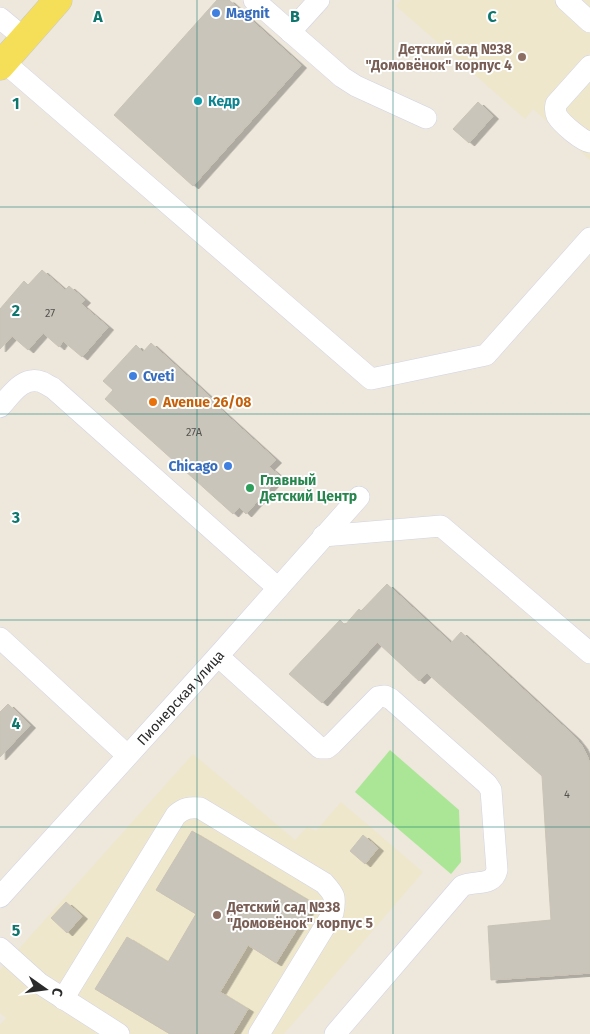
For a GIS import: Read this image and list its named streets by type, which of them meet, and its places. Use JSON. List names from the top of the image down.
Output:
{
  "streets": {
    "street": ["Пионерская улица"]
  },
  "places": [
    "Magnit",
    "Детский сад №38 \"Домовёнок\" корпус 4",
    "Кедр",
    "Cveti",
    "Avenue 26/08",
    "Chicago",
    "Главный Детский Центр",
    "Детский сад №38 \"Домовёнок\" корпус 5"
  ],
  "house_numbers": ["27", "27А", "4"],
  "north": "right",
  "grid": {
    "columns": ["A", "B", "C"],
    "rows": [
      "1",
      "2",
      "3",
      "4",
      "5"
    ]
  }
}
